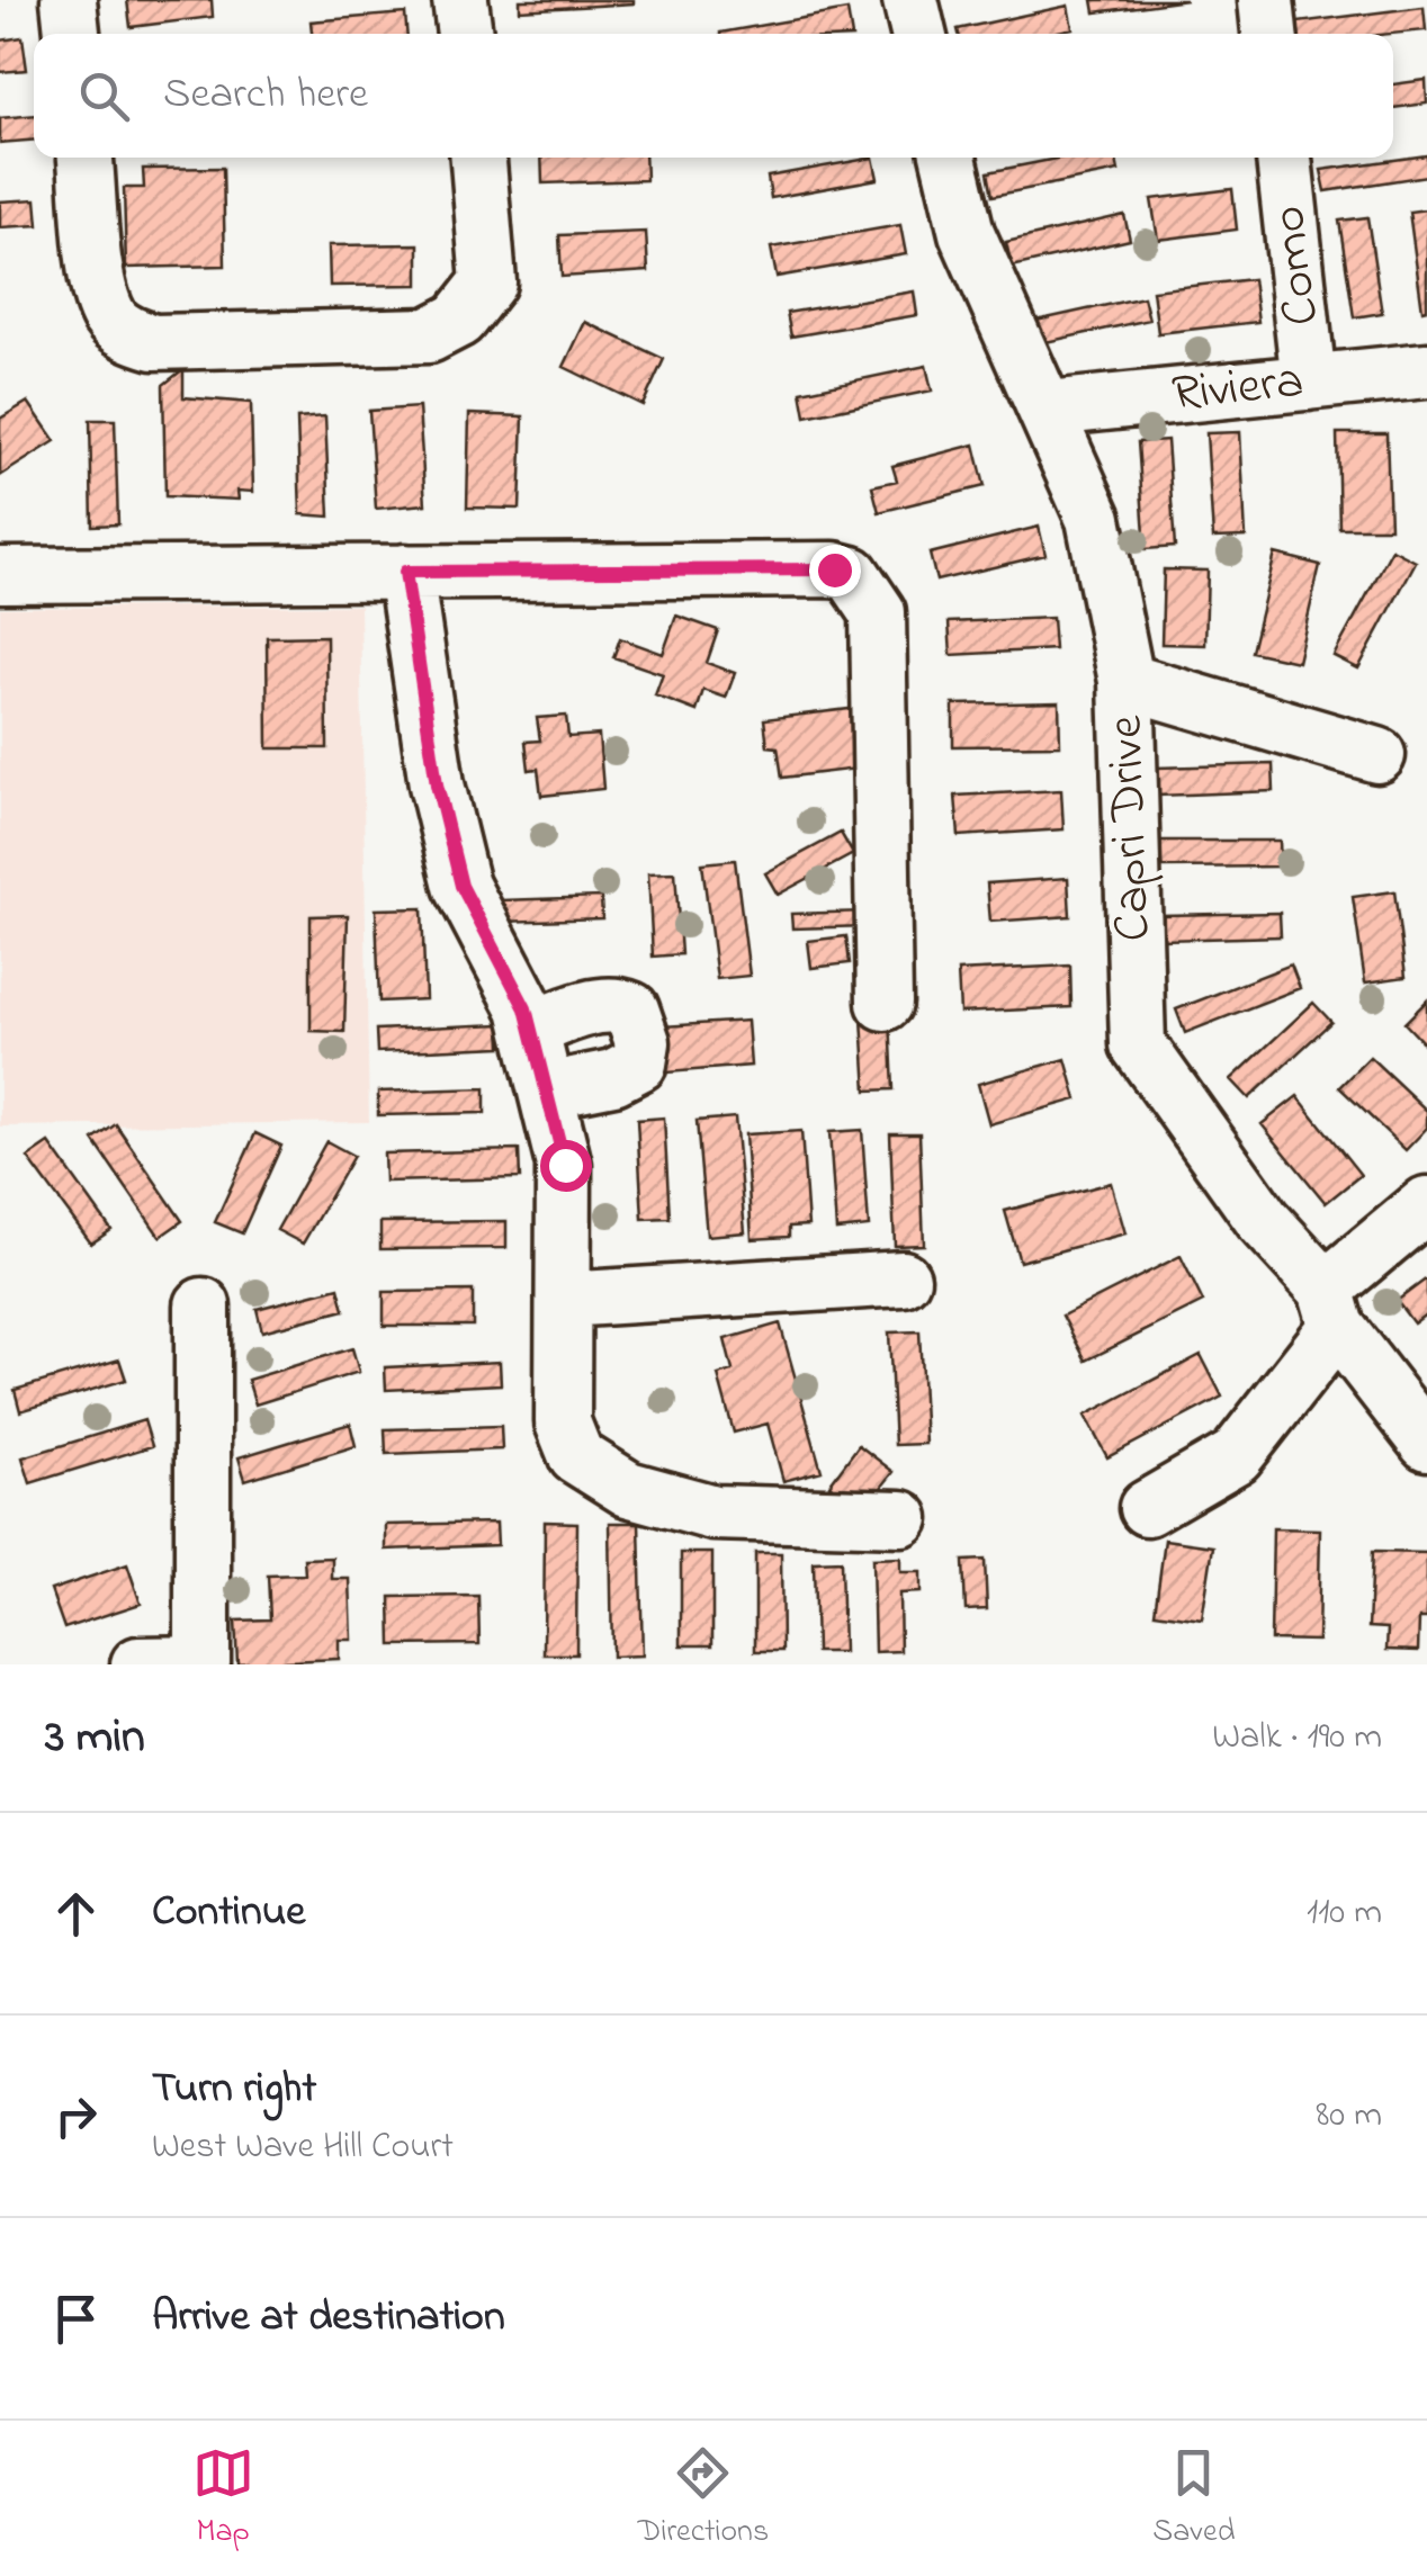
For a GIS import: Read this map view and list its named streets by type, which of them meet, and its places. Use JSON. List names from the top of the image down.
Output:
{
  "streets": {
    "street": ["Como", "Riviera", "Capri Drive"]
  },
  "crossings": [
    ["Como", "Riviera"],
    ["Riviera", "Capri Drive"]
  ],
  "page": {
    "search": "Search here",
    "heading": ["3 min", "Walk · 190 m"],
    "list": [
      ["Continue", "110 m"],
      ["Turn right", "West Wave Hill Court", "80 m"],
      "Arrive at destination"
    ],
    "nav": ["Map", "Directions", "Saved"]
  }
}
